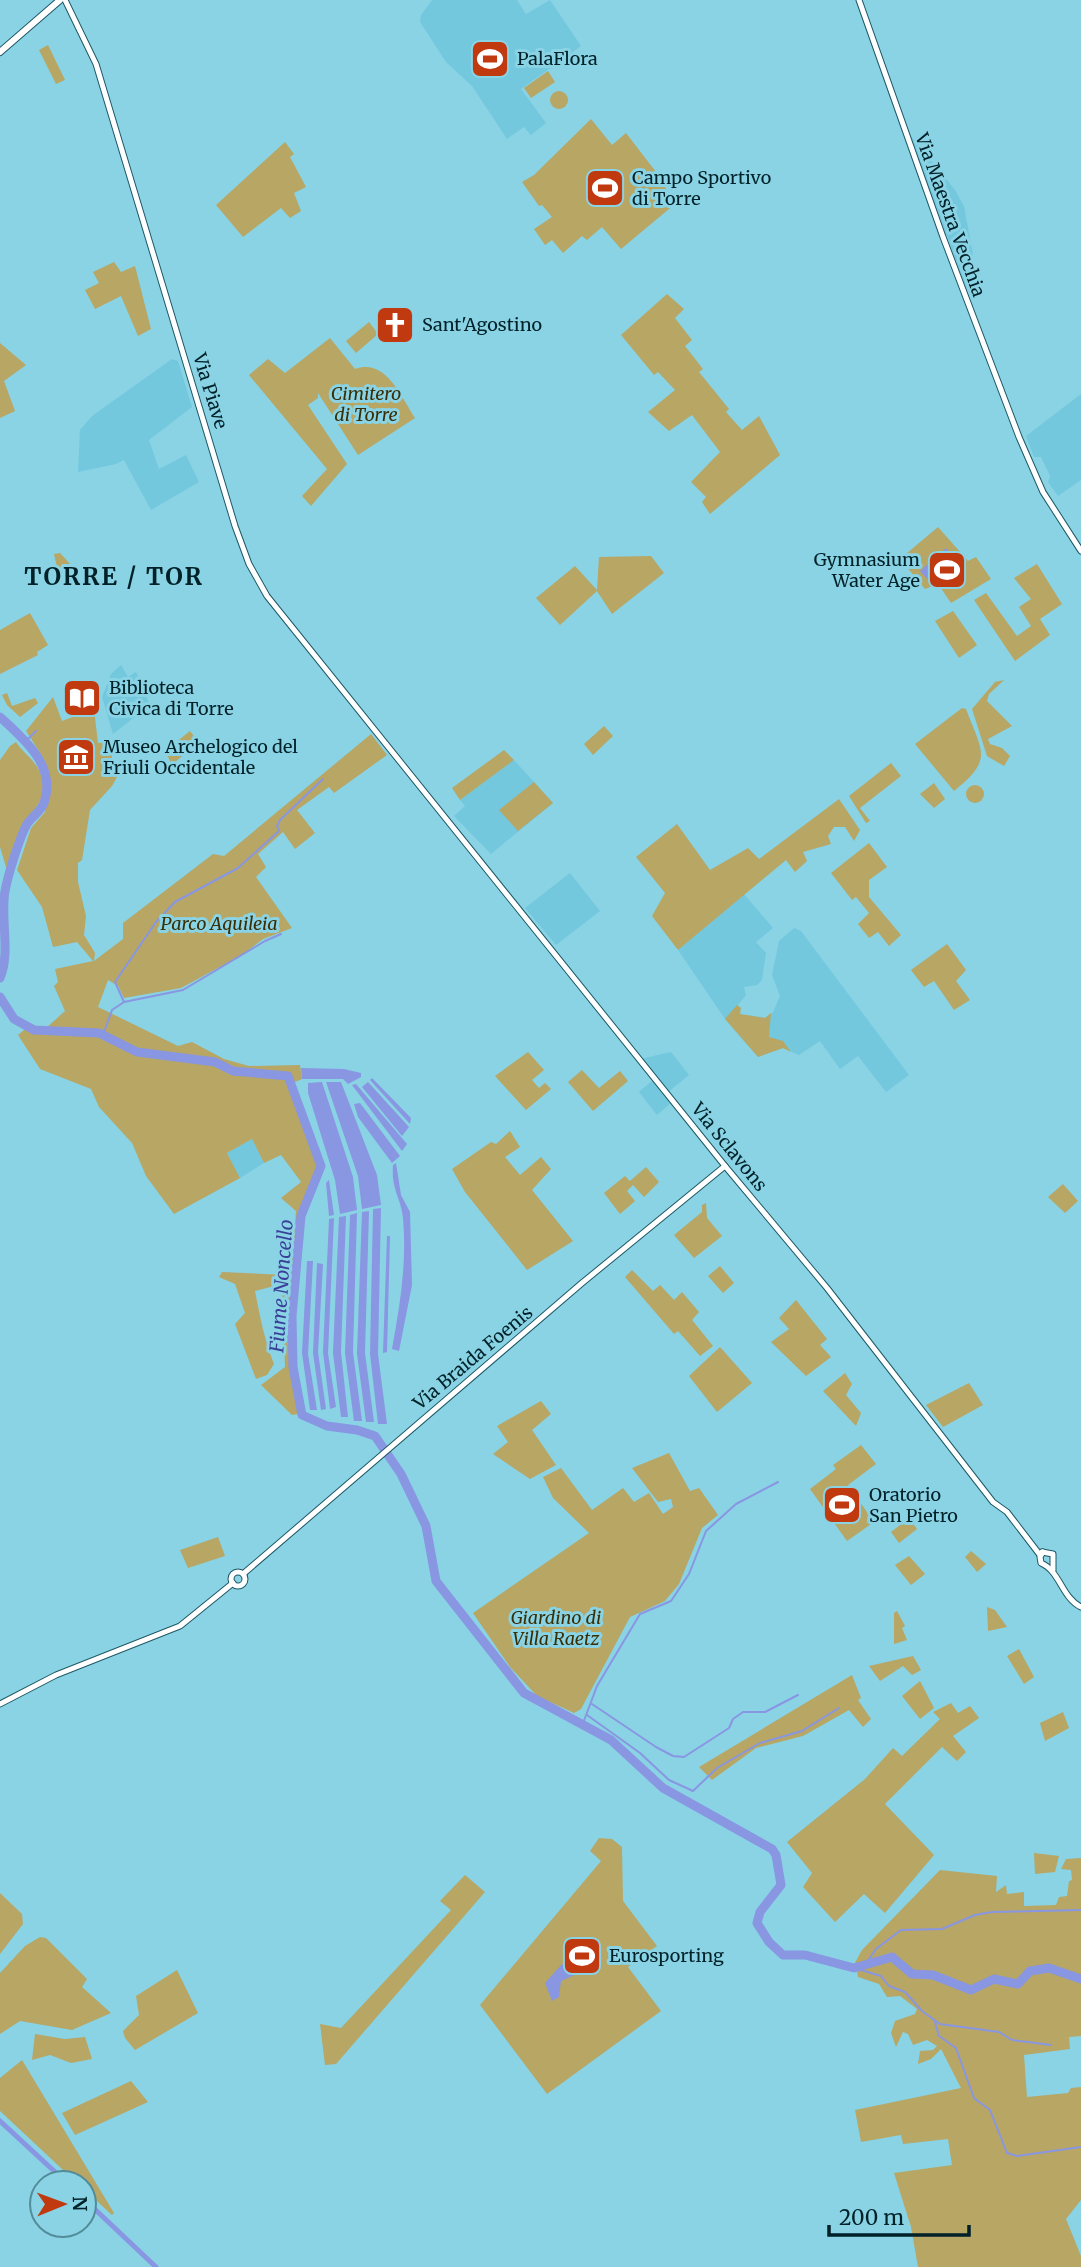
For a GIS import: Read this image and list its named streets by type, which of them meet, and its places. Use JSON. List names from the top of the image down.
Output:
{
  "streets": {
    "street": [
      "Via Maestra Vecchia",
      "Via Piave",
      "Via Sclavons",
      "Via Braida Foenis"
    ]
  },
  "crossings": [
    ["Via Piave", "Via Sclavons"],
    ["Via Sclavons", "Via Braida Foenis"]
  ],
  "districts": ["TORRE / TOR"],
  "water": ["Fiume Noncello"],
  "parks": ["Cimitero di Torre", "Parco Aquileia", "Giardino di Villa Raetz"],
  "places": {
    "sports": [
      "PalaFlora",
      "Campo Sportivo di Torre",
      "Gymnasium Water Age",
      "Oratorio San Pietro",
      "Eurosporting"
    ],
    "church": ["Sant'Agostino"],
    "library": ["Biblioteca Civica di Torre"],
    "museum": ["Museo Archelogico del Friuli Occidentale"]
  },
  "scale_bar": "200 m",
  "north": "right"
}
